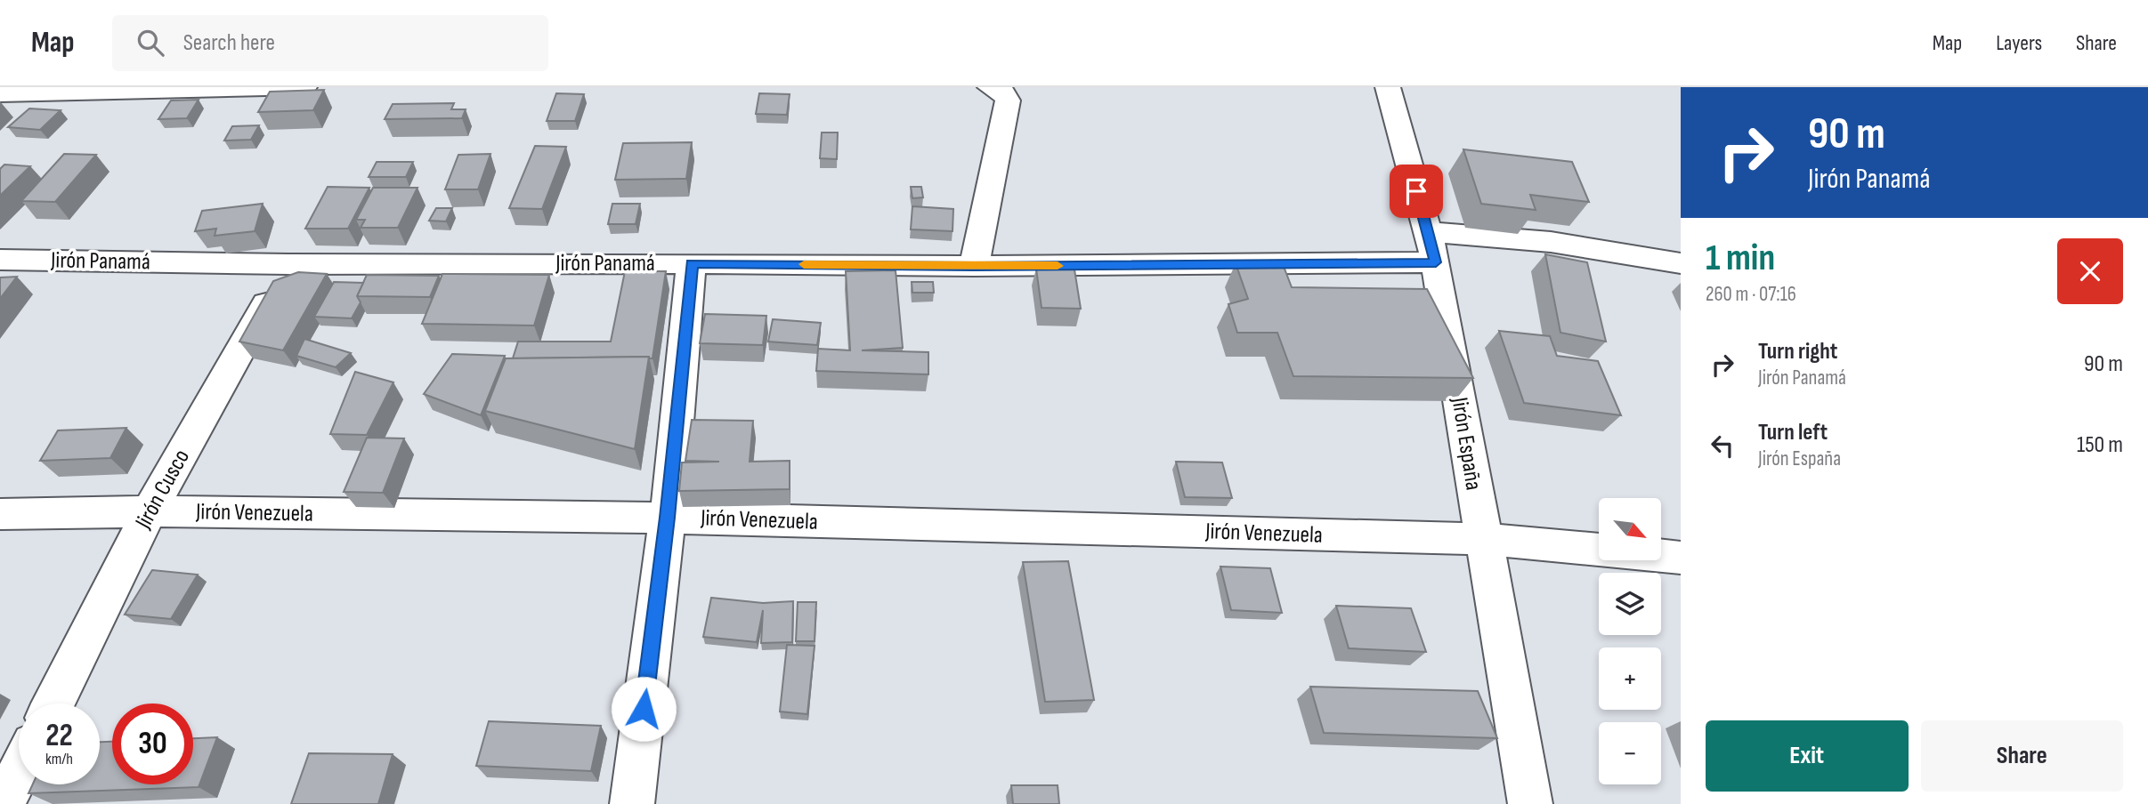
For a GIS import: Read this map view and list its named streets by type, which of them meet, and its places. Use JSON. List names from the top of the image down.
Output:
{
  "streets": {
    "street": [
      "Jirón Panamá",
      "Jirón España",
      "Jirón Cusco",
      "Jirón Venezuela"
    ]
  },
  "crossings": [
    ["Jirón Panamá", "Jirón España"],
    ["Jirón Panamá", "Jirón Cusco"],
    ["Jirón España", "Jirón Venezuela"],
    ["Jirón Cusco", "Jirón Venezuela"]
  ],
  "north": "bottom right",
  "page": {
    "header": "Map",
    "search": "Search here",
    "nav": ["Map", "Layers", "Share"],
    "turn": ["90 m", "Jirón Panamá"],
    "heading": ["1 min", "260 m · 07:16"],
    "list": [
      {
        "name": "Turn right",
        "note": "Jirón Panamá",
        "value": "90 m"
      },
      {
        "name": "Turn left",
        "note": "Jirón España",
        "value": "150 m"
      }
    ],
    "map_buttons": ["+", "−"],
    "speed": "22 km/h",
    "limit": "30",
    "buttons": ["Exit", "Share"]
  }
}
